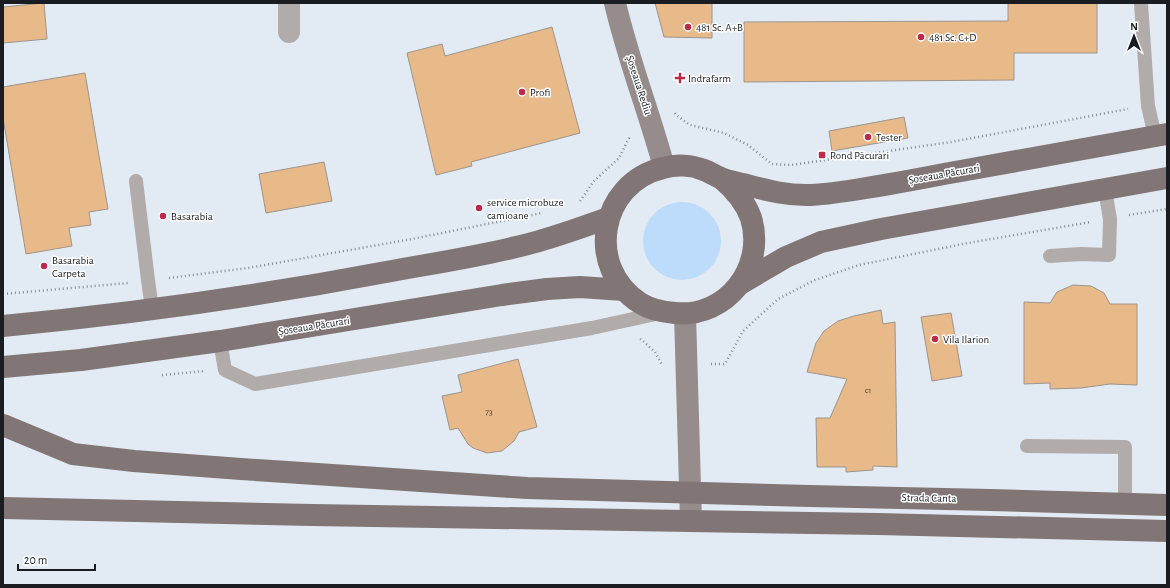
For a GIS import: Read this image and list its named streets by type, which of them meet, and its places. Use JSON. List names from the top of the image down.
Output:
{
  "streets": {
    "main road": ["Șoseaua Păcurari", "Strada Canta"],
    "street": ["Șoseaua Rediu"]
  },
  "crossings": [
    ["Șoseaua Rediu", "Șoseaua Păcurari"]
  ],
  "places": {
    "other": [
      "481 Sc. A+B",
      "481 Sc. C+D",
      "Profi",
      "Tester",
      "service microbuze camioane",
      "Basarabia",
      "Basarabia Carpeta",
      "Vila Ilarion"
    ],
    "health": ["Indrafarm"],
    "transit": ["Rond Păcurari"]
  },
  "house_numbers": ["c1", "73"],
  "scale_bar": "20 m",
  "north": "top"
}
